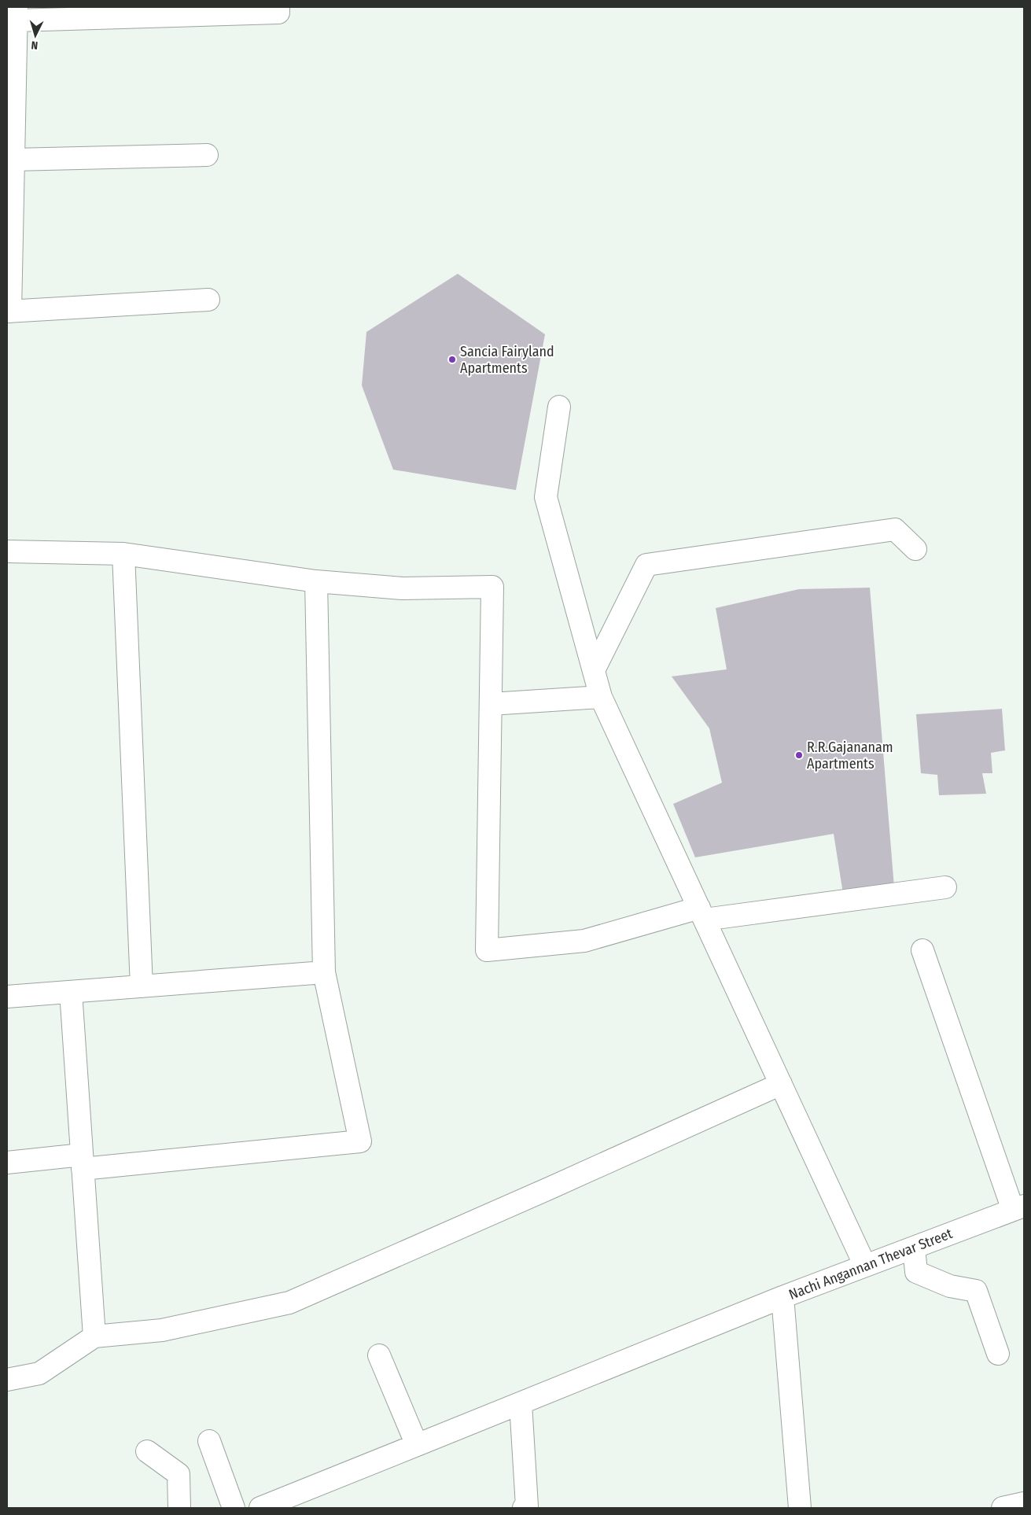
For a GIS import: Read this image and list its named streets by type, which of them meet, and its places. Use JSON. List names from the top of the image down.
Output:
{
  "streets": {
    "street": ["Nachi Angannan Thevar Street"]
  },
  "places": ["Sancia Fairyland Apartments", "R.R.Gajananam Apartments"],
  "north": "bottom"
}
